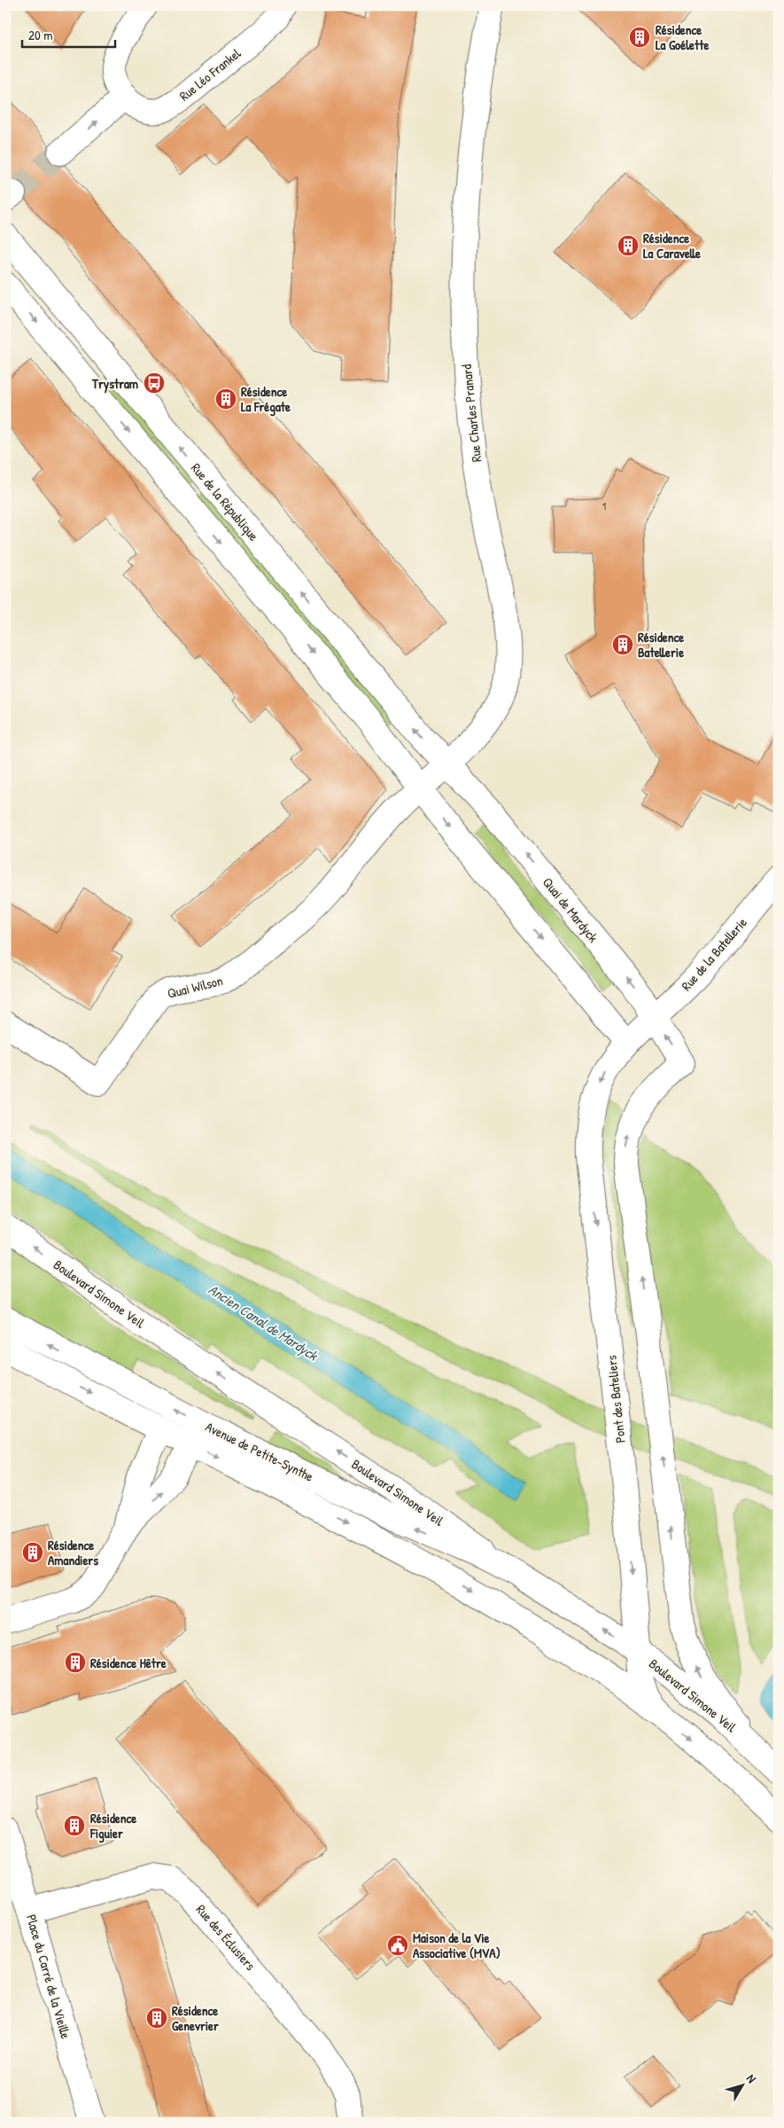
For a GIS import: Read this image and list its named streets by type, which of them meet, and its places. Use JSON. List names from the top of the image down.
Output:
{
  "streets": {
    "street": [
      "Rue Léo Frankel",
      "Rue Charles Pranard",
      "Rue de la République",
      "Quai de Mardyck",
      "Rue de la Batellerie",
      "Quai Wilson",
      "Boulevard Simone Veil",
      "Pont des Bateliers",
      "Avenue de Petite-Synthe",
      "Rue des Éclusiers",
      "Place du Carré de la Vieille"
    ]
  },
  "crossings": [
    ["Rue Charles Pranard", "Rue de la République"],
    ["Rue Charles Pranard", "Quai de Mardyck"],
    ["Rue Charles Pranard", "Quai Wilson"],
    ["Rue de la République", "Quai de Mardyck"],
    ["Quai de Mardyck", "Rue de la Batellerie"],
    ["Quai de Mardyck", "Boulevard Simone Veil"],
    ["Rue de la Batellerie", "Pont des Bateliers"],
    ["Boulevard Simone Veil", "Pont des Bateliers"],
    ["Boulevard Simone Veil", "Avenue de Petite-Synthe"],
    ["Rue des Éclusiers", "Place du Carré de la Vieille"]
  ],
  "one_way": ["Quai de Mardyck", "Pont des Bateliers"],
  "water": ["Ancien Canal de Mardyck"],
  "places": {
    "building": [
      "Résidence La Goélette",
      "Résidence La Caravelle",
      "Résidence La Frégate",
      "Résidence Batellerie",
      "Résidence Amandiers",
      "Résidence Hêtre",
      "Résidence Figuier",
      "Résidence Genevrier"
    ],
    "bus stop": ["Trystram"],
    "public building": ["Maison de la Vie Associative (MVA)"]
  },
  "house_numbers": ["1"],
  "scale_bar": "20 m",
  "north": "top right"
}
